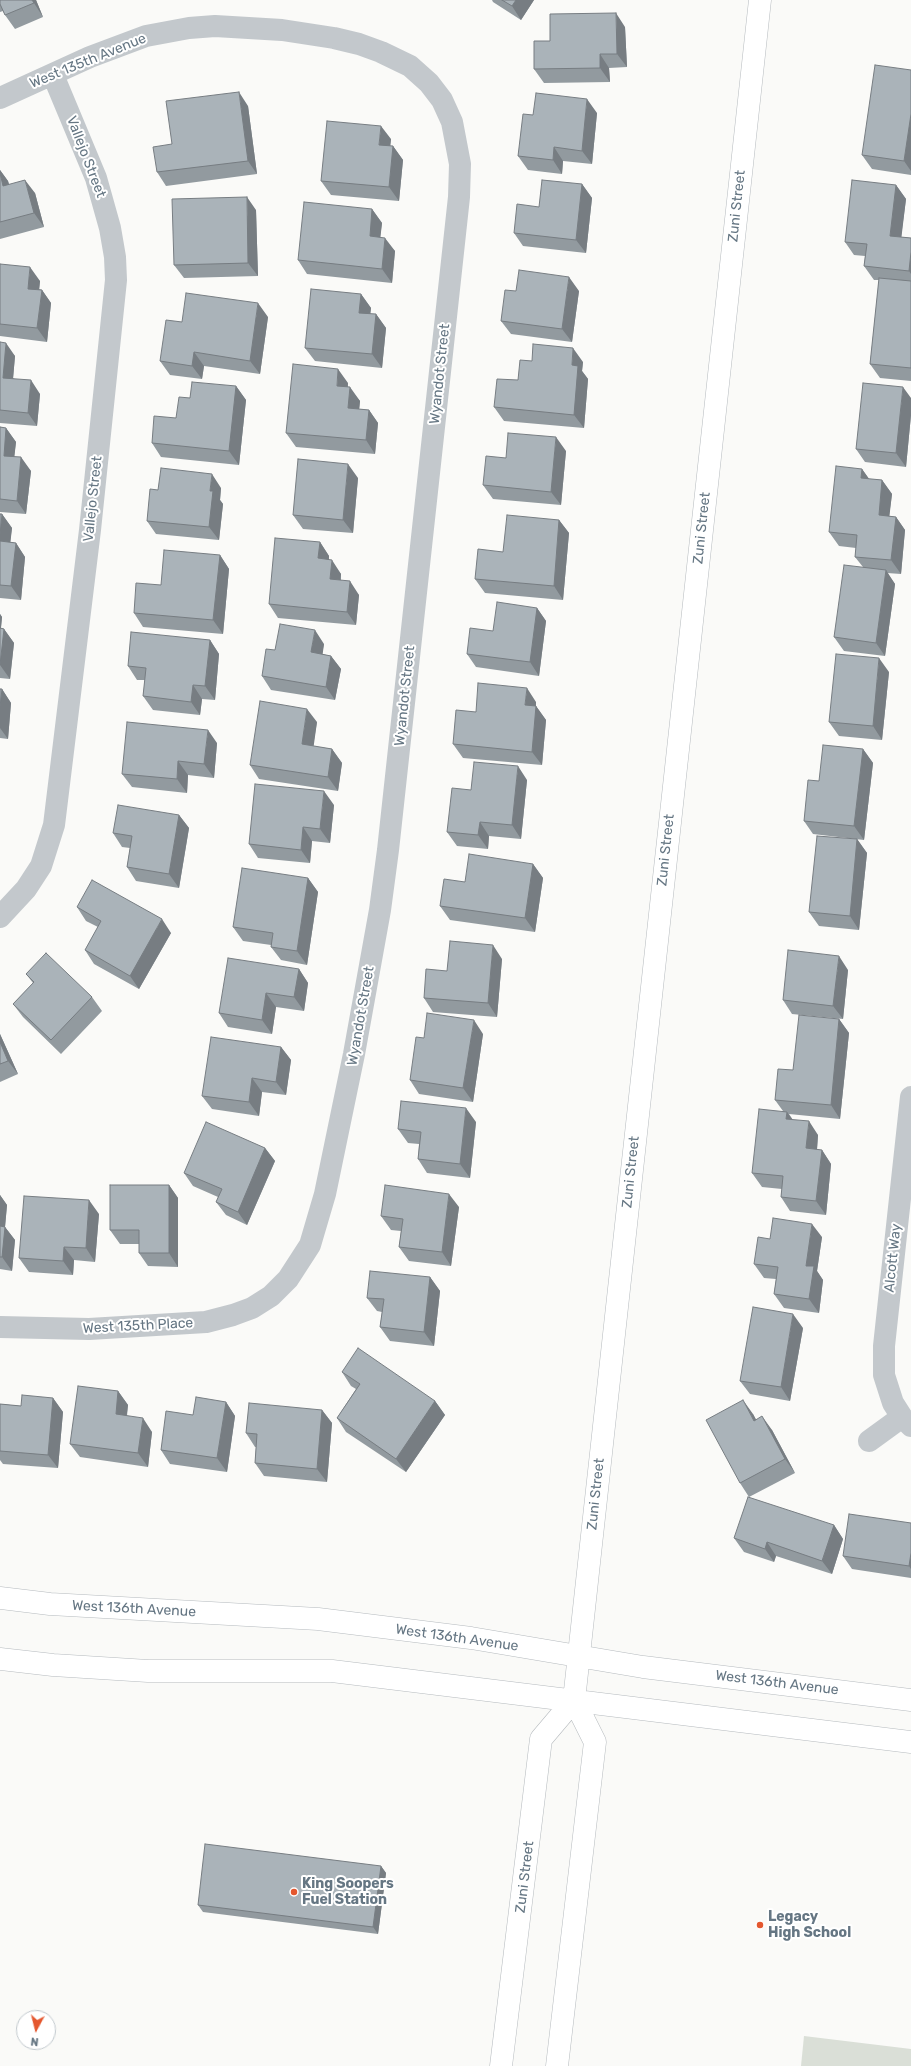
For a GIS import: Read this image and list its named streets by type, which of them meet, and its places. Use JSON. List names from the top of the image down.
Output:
{
  "streets": {
    "main road": ["Zuni Street", "West 136th Avenue"],
    "street": [
      "West 135th Avenue",
      "Vallejo Street",
      "Wyandot Street",
      "Alcott Way",
      "West 135th Place"
    ]
  },
  "crossings": [
    ["West 135th Avenue", "Vallejo Street"],
    ["West 135th Avenue", "Wyandot Street"],
    ["Zuni Street", "West 136th Avenue"],
    ["Wyandot Street", "West 135th Place"]
  ],
  "places": ["King Soopers Fuel Station", "Legacy High School"],
  "north": "bottom"
}
